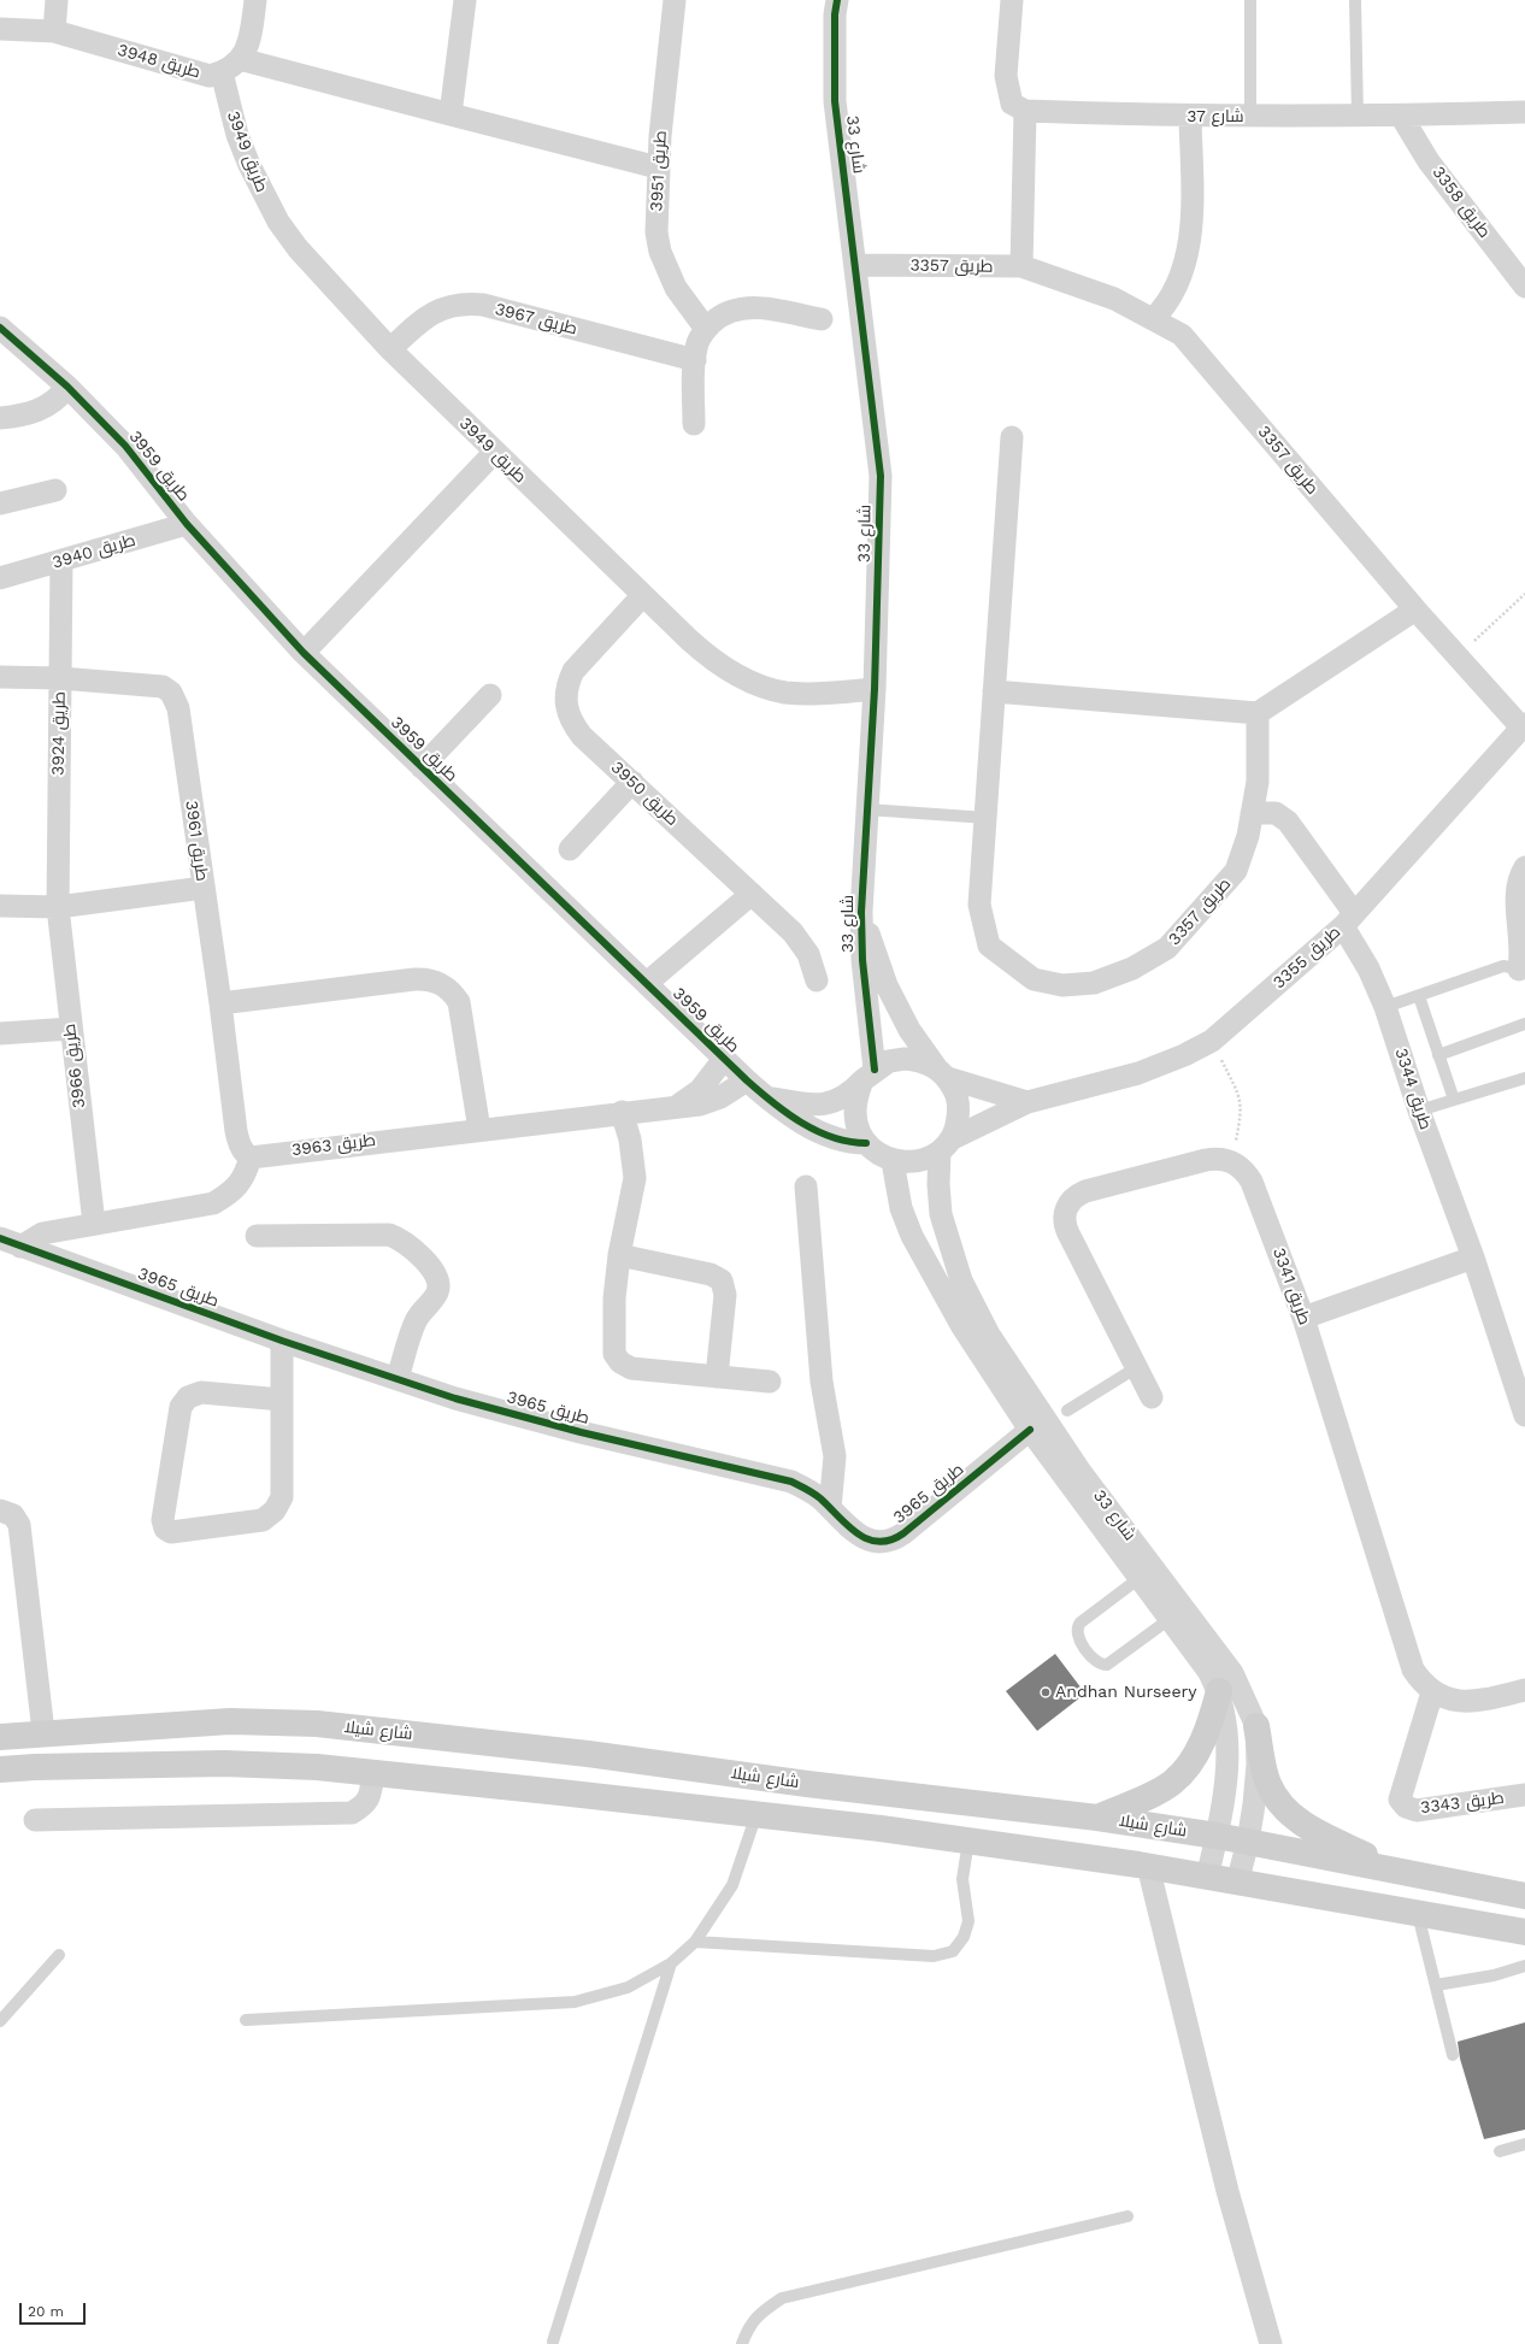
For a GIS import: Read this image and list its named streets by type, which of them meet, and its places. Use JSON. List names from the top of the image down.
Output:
{
  "streets": {
    "main road": ["شارع شيلا"],
    "street": [
      "طريق 3948",
      "شارع 37",
      "شارع 33",
      "طريق 3949",
      "طريق 3951",
      "طريق 3358",
      "طريق 3357",
      "طريق 3967",
      "طريق 3959",
      "طريق 3940",
      "طريق 3924",
      "طريق 3950",
      "طريق 3961",
      "طريق 3355",
      "طريق 3966",
      "طريق 3344",
      "طريق 3963",
      "طريق 3341",
      "طريق 3965",
      "طريق 3343"
    ]
  },
  "crossings": [
    ["طريق 3948", "طريق 3949"],
    ["طريق 3948", "طريق 3951"],
    ["شارع 37", "طريق 3358"],
    ["شارع 33", "طريق 3949"],
    ["شارع 33", "طريق 3357"],
    ["شارع 33", "طريق 3959"],
    ["شارع 33", "طريق 3355"],
    ["شارع 33", "طريق 3965"],
    ["شارع 33", "شارع شيلا"],
    ["طريق 3949", "طريق 3967"],
    ["طريق 3949", "طريق 3950"],
    ["طريق 3357", "طريق 3355"],
    ["طريق 3357", "طريق 3344"],
    ["طريق 3959", "طريق 3940"],
    ["طريق 3959", "طريق 3355"],
    ["طريق 3959", "طريق 3963"],
    ["طريق 3940", "طريق 3924"],
    ["طريق 3924", "طريق 3961"],
    ["طريق 3924", "طريق 3966"],
    ["طريق 3961", "طريق 3963"],
    ["طريق 3355", "طريق 3344"],
    ["طريق 3341", "طريق 3343"]
  ],
  "places": ["Andhan Nurseery"],
  "scale_bar": "20 m"
}
